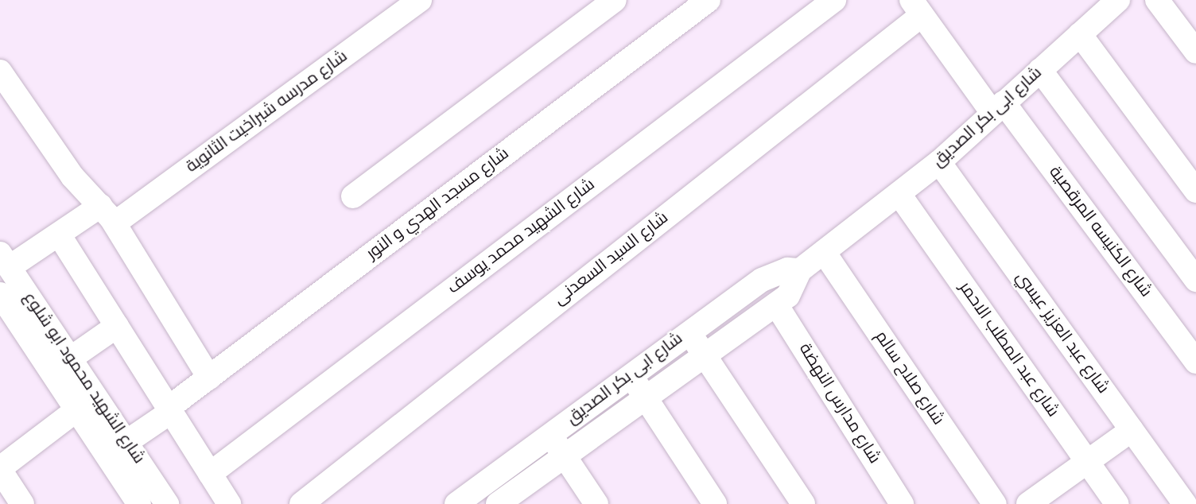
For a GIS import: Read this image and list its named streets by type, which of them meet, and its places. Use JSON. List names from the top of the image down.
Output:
{
  "streets": {
    "street": [
      "شارع مدرسه شبراخيت الثانوية",
      "شارع ابى بكر الصديق",
      "شارع مسجد الهدي و النور",
      "شارع الكنيسه المرقصية",
      "شارع الشهيد محمد يوسف",
      "شارع السيد السعدنى",
      "شارع عبد العزيز عيسي",
      "شارع عبد المطلب الاحمر",
      "شارع الشهيد محمود ابو شلوع",
      "شارع صلاح سالم",
      "شارع مدارس النهضة"
    ]
  },
  "crossings": [
    ["شارع مدرسه شبراخيت الثانوية", "شارع الشهيد محمود ابو شلوع"],
    ["شارع ابى بكر الصديق", "شارع الكنيسه المرقصية"],
    ["شارع ابى بكر الصديق", "شارع عبد العزيز عيسي"],
    ["شارع ابى بكر الصديق", "شارع عبد المطلب الاحمر"],
    ["شارع ابى بكر الصديق", "شارع صلاح سالم"],
    ["شارع ابى بكر الصديق", "شارع مدارس النهضة"],
    ["شارع مسجد الهدي و النور", "شارع الشهيد محمود ابو شلوع"],
    ["شارع الكنيسه المرقصية", "شارع السيد السعدنى"]
  ]
}
